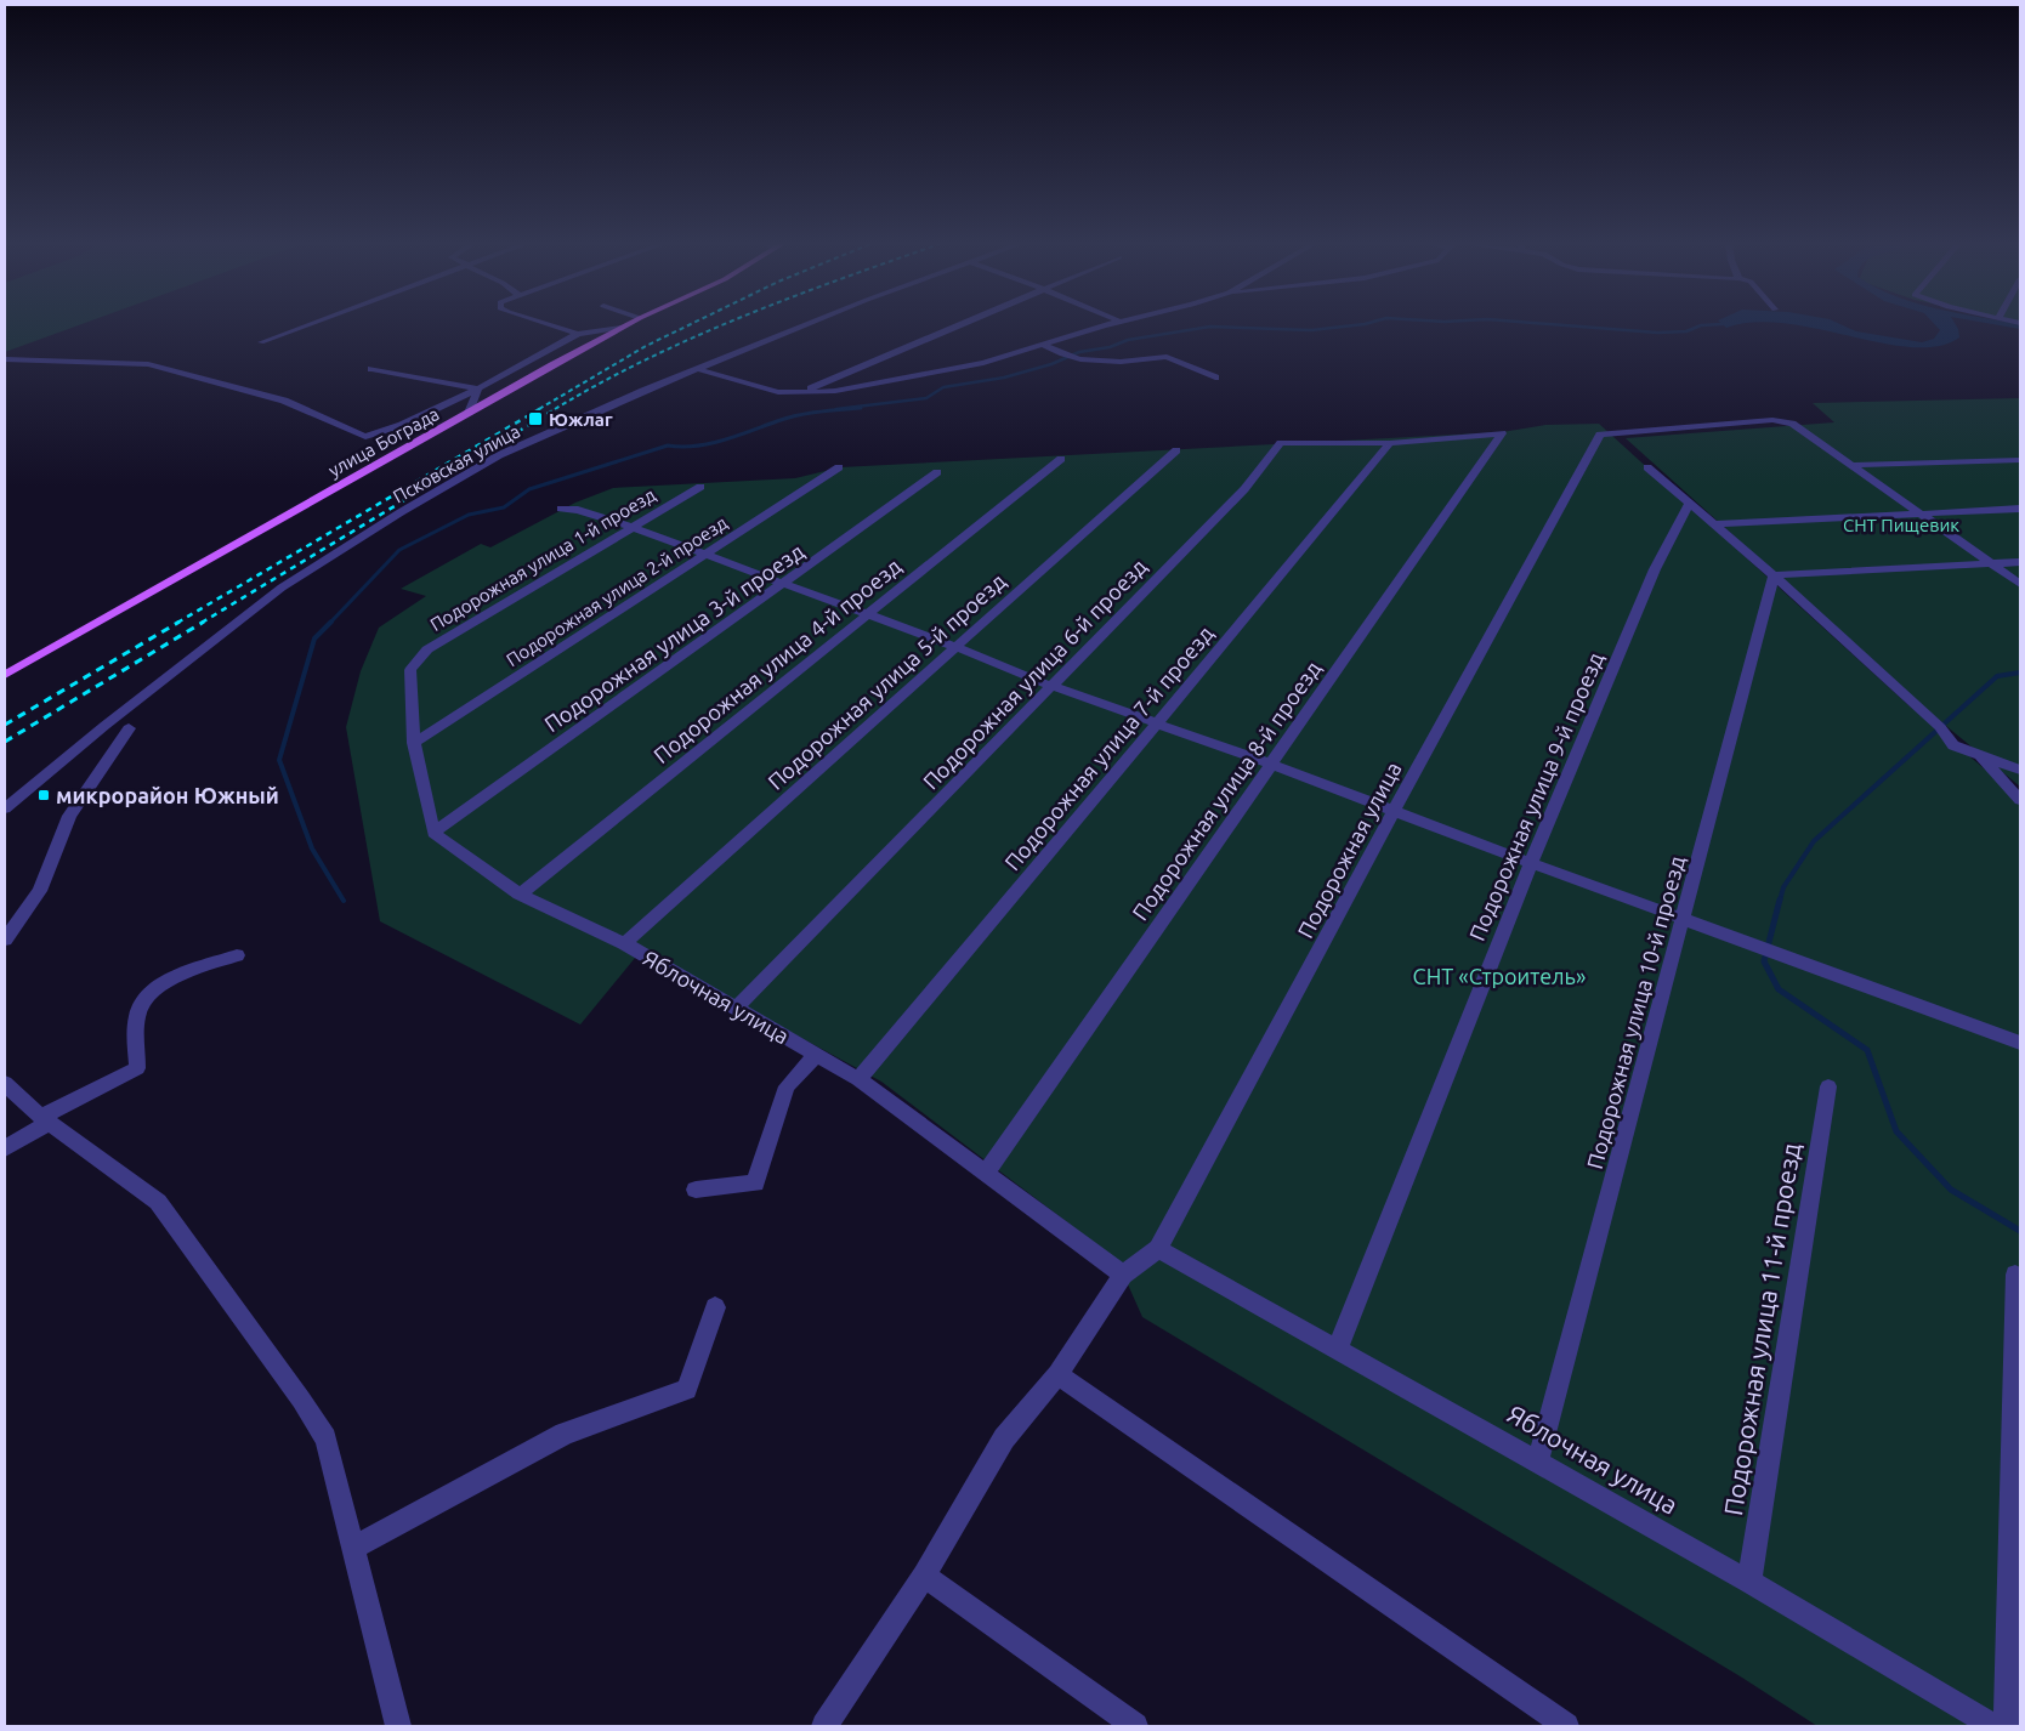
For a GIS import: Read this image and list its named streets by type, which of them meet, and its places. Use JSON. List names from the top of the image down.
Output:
{
  "streets": {
    "main road": ["улица Бограда"],
    "street": [
      "Псковская улица",
      "Подорожная улица 1-й проезд",
      "Подорожная улица 2-й проезд",
      "Подорожная улица 3-й проезд",
      "Подорожная улица 4-й проезд",
      "Подорожная улица 6-й проезд",
      "Подорожная улица 5-й проезд",
      "Подорожная улица 7-й проезд",
      "Подорожная улица 8-й проезд",
      "Подорожная улица 9-й проезд",
      "Подорожная улица",
      "Яблочная улица",
      "Подорожная улица 10-й проезд",
      "Подорожная улица 11-й проезд"
    ]
  },
  "crossings": [
    ["Подорожная улица 1-й проезд", "Подорожная улица 2-й проезд"],
    ["Подорожная улица 3-й проезд", "Яблочная улица"],
    ["Подорожная улица 4-й проезд", "Яблочная улица"],
    ["Подорожная улица 6-й проезд", "Подорожная улица 7-й проезд"],
    ["Подорожная улица 6-й проезд", "Подорожная улица 8-й проезд"],
    ["Подорожная улица 6-й проезд", "Яблочная улица"],
    ["Подорожная улица 5-й проезд", "Яблочная улица"],
    ["Подорожная улица 7-й проезд", "Подорожная улица 8-й проезд"],
    ["Подорожная улица 7-й проезд", "Яблочная улица"],
    ["Подорожная улица 8-й проезд", "Яблочная улица"],
    ["Подорожная улица 9-й проезд", "Яблочная улица"],
    ["Подорожная улица", "Яблочная улица"],
    ["Яблочная улица", "Подорожная улица 10-й проезд"],
    ["Яблочная улица", "Подорожная улица 11-й проезд"]
  ],
  "parks": ["СНТ Пищевик", "СНТ «Строитель»"],
  "places": {
    "transit": ["Южлаг", "микрорайон Южный"]
  }
}
